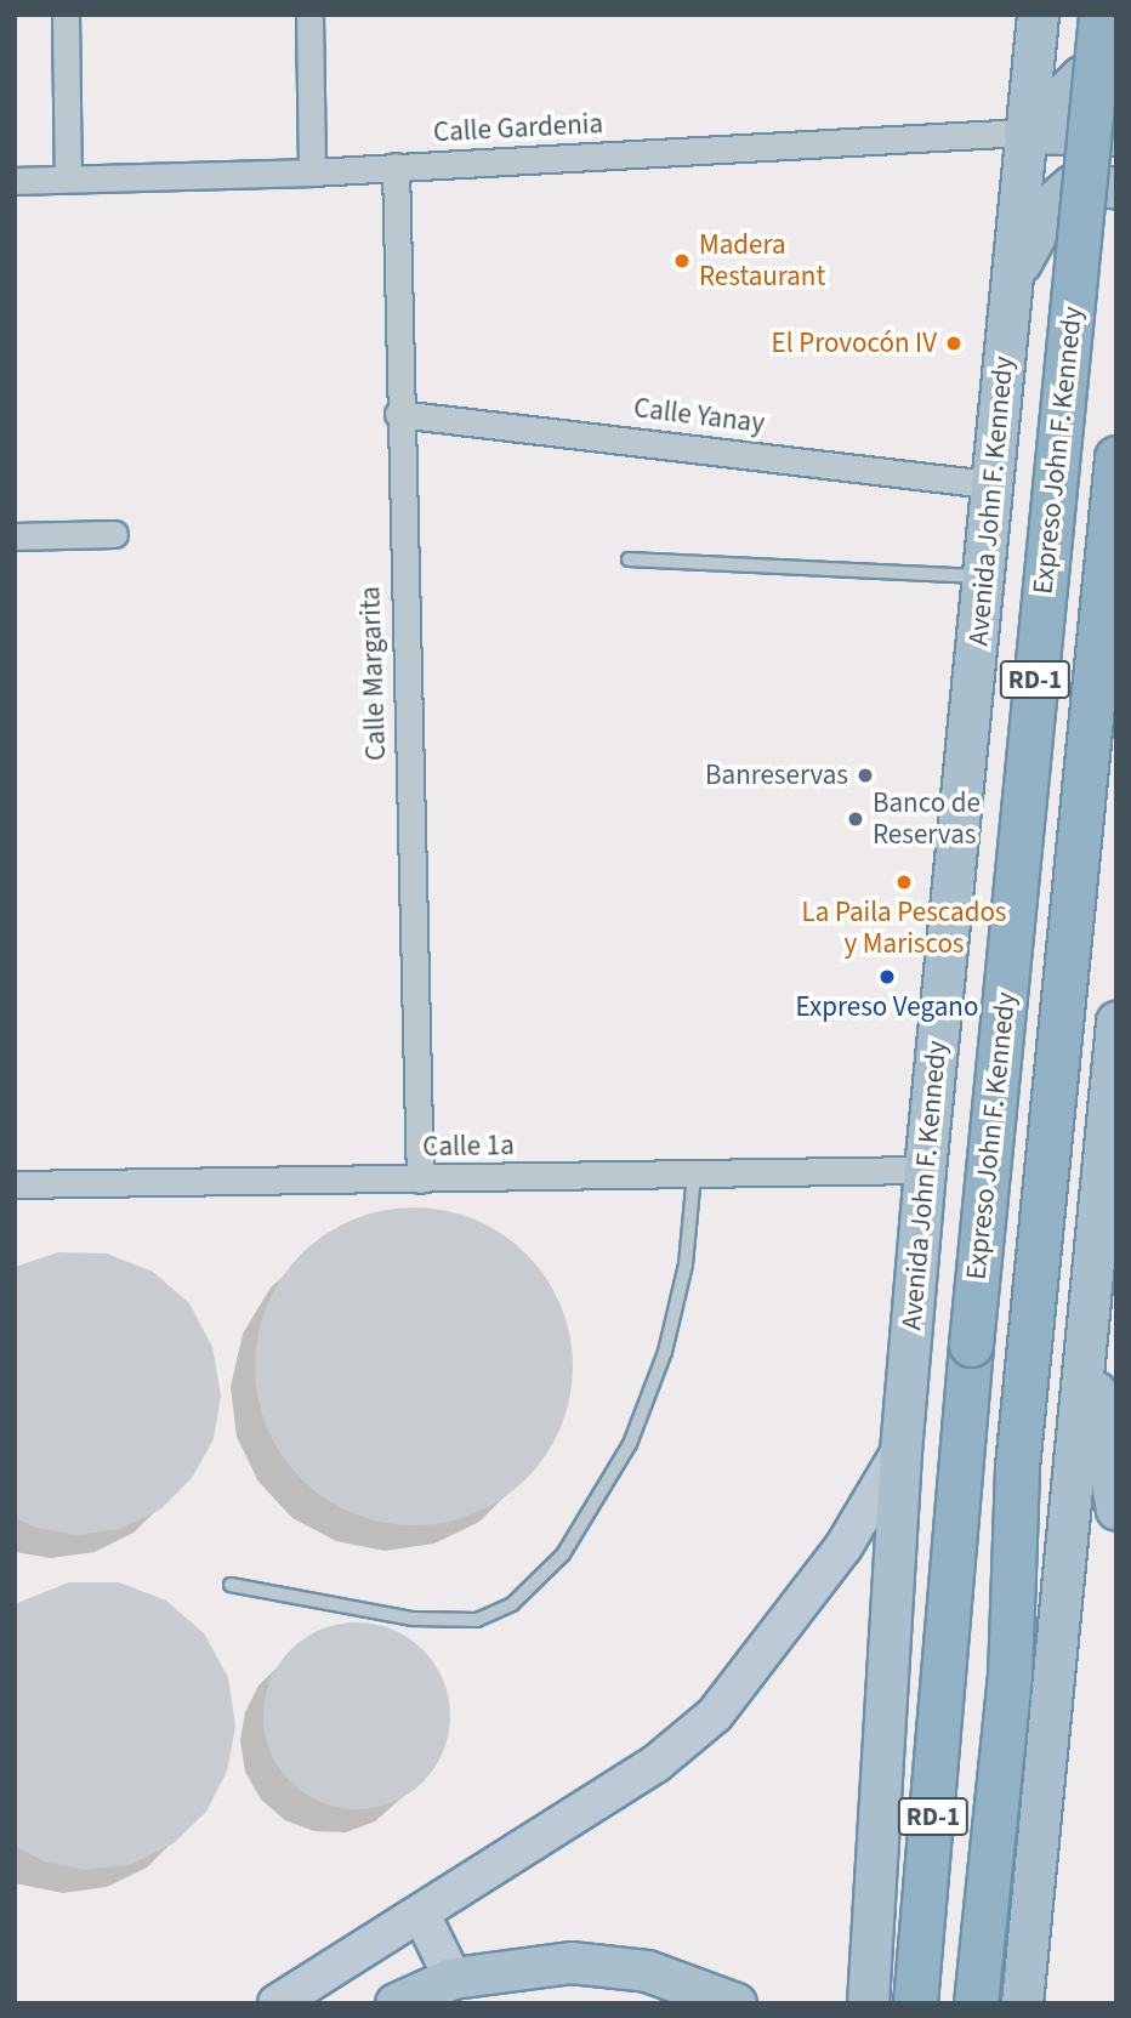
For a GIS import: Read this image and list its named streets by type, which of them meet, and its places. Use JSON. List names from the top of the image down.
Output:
{
  "streets": {
    "highway": ["Expreso John F. Kennedy", "RD-1"],
    "main road": ["Avenida John F. Kennedy"],
    "street": [
      "Calle Gardenia",
      "Calle Yanay",
      "Calle Margarita",
      "Calle 1a"
    ]
  },
  "crossings": [
    ["Calle Gardenia", "Avenida John F. Kennedy"],
    ["Calle Gardenia", "Calle Margarita"],
    ["Calle Yanay", "Avenida John F. Kennedy"],
    ["Calle Yanay", "Calle Margarita"],
    ["Avenida John F. Kennedy", "Calle 1a"],
    ["Calle Margarita", "Calle 1a"]
  ],
  "places": [
    "Madera Restaurant",
    "El Provocón IV",
    "Banreservas",
    "Banco de Reservas",
    "La Paila Pescados y Mariscos",
    "Expreso Vegano"
  ]
}
